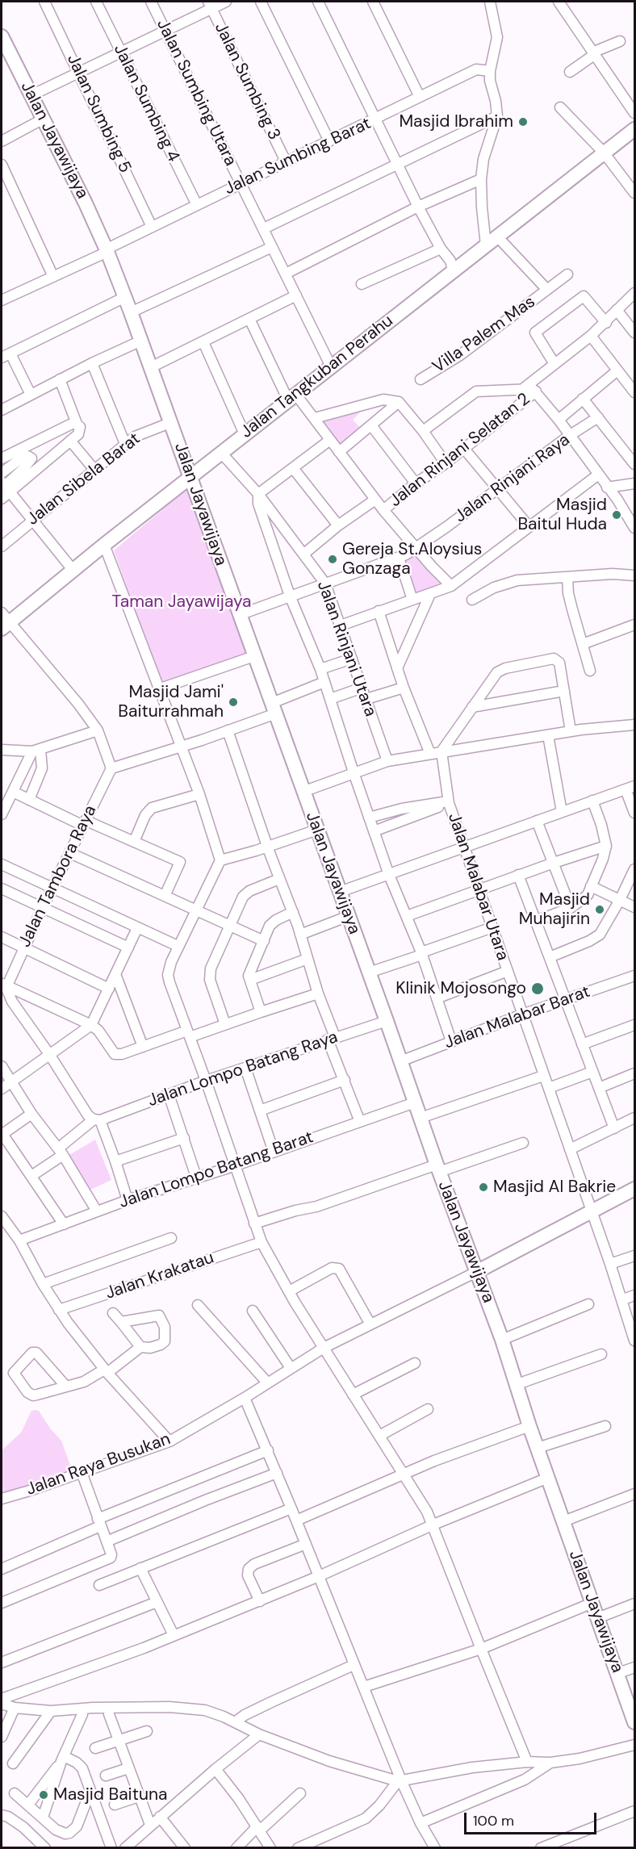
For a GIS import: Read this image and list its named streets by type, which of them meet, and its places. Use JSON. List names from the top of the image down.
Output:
{
  "streets": {
    "main road": ["Jalan Jayawijaya", "Jalan Tangkuban Perahu"],
    "street": [
      "Jalan Sumbing 3",
      "Jalan Sumbing Utara",
      "Jalan Sumbing 4",
      "Jalan Sumbing 5",
      "Jalan Sumbing Barat",
      "Villa Palem Mas",
      "Jalan Rinjani Selatan 2",
      "Jalan Rinjani Raya",
      "Jalan Sibela Barat",
      "Jalan Rinjani Utara",
      "Jalan Tambora Raya",
      "Jalan Malabar Utara",
      "Jalan Malabar Barat",
      "Jalan Lompo Batang Raya",
      "Jalan Lompo Batang Barat",
      "Jalan Krakatau",
      "Jalan Raya Busukan"
    ]
  },
  "crossings": [
    ["Jalan Sumbing 3", "Jalan Sumbing Barat"],
    ["Jalan Sumbing Utara", "Jalan Sumbing Barat"],
    ["Jalan Sumbing Utara", "Jalan Tangkuban Perahu"],
    ["Jalan Sumbing 4", "Jalan Sumbing Barat"],
    ["Jalan Sumbing 5", "Jalan Sumbing Barat"],
    ["Jalan Jayawijaya", "Jalan Sumbing Barat"],
    ["Jalan Jayawijaya", "Jalan Tangkuban Perahu"],
    ["Jalan Jayawijaya", "Jalan Rinjani Raya"],
    ["Jalan Jayawijaya", "Jalan Sibela Barat"],
    ["Jalan Jayawijaya", "Jalan Malabar Barat"],
    ["Jalan Jayawijaya", "Jalan Lompo Batang Raya"],
    ["Jalan Jayawijaya", "Jalan Lompo Batang Barat"],
    ["Jalan Jayawijaya", "Jalan Raya Busukan"],
    ["Villa Palem Mas", "Jalan Tangkuban Perahu"],
    ["Jalan Tangkuban Perahu", "Jalan Rinjani Utara"],
    ["Jalan Rinjani Raya", "Jalan Rinjani Utara"],
    ["Jalan Malabar Utara", "Jalan Malabar Barat"]
  ],
  "parks": ["Taman Jayawijaya"],
  "places": [
    "Masjid Ibrahim",
    "Masjid Baitul Huda",
    "Gereja St.Aloysius Gonzaga",
    "Masjid Jami' Baiturrahmah",
    "Masjid Muhajirin",
    "Klinik Mojosongo",
    "Masjid Al Bakrie",
    "Masjid Baituna"
  ],
  "scale_bar": "100 m"
}
